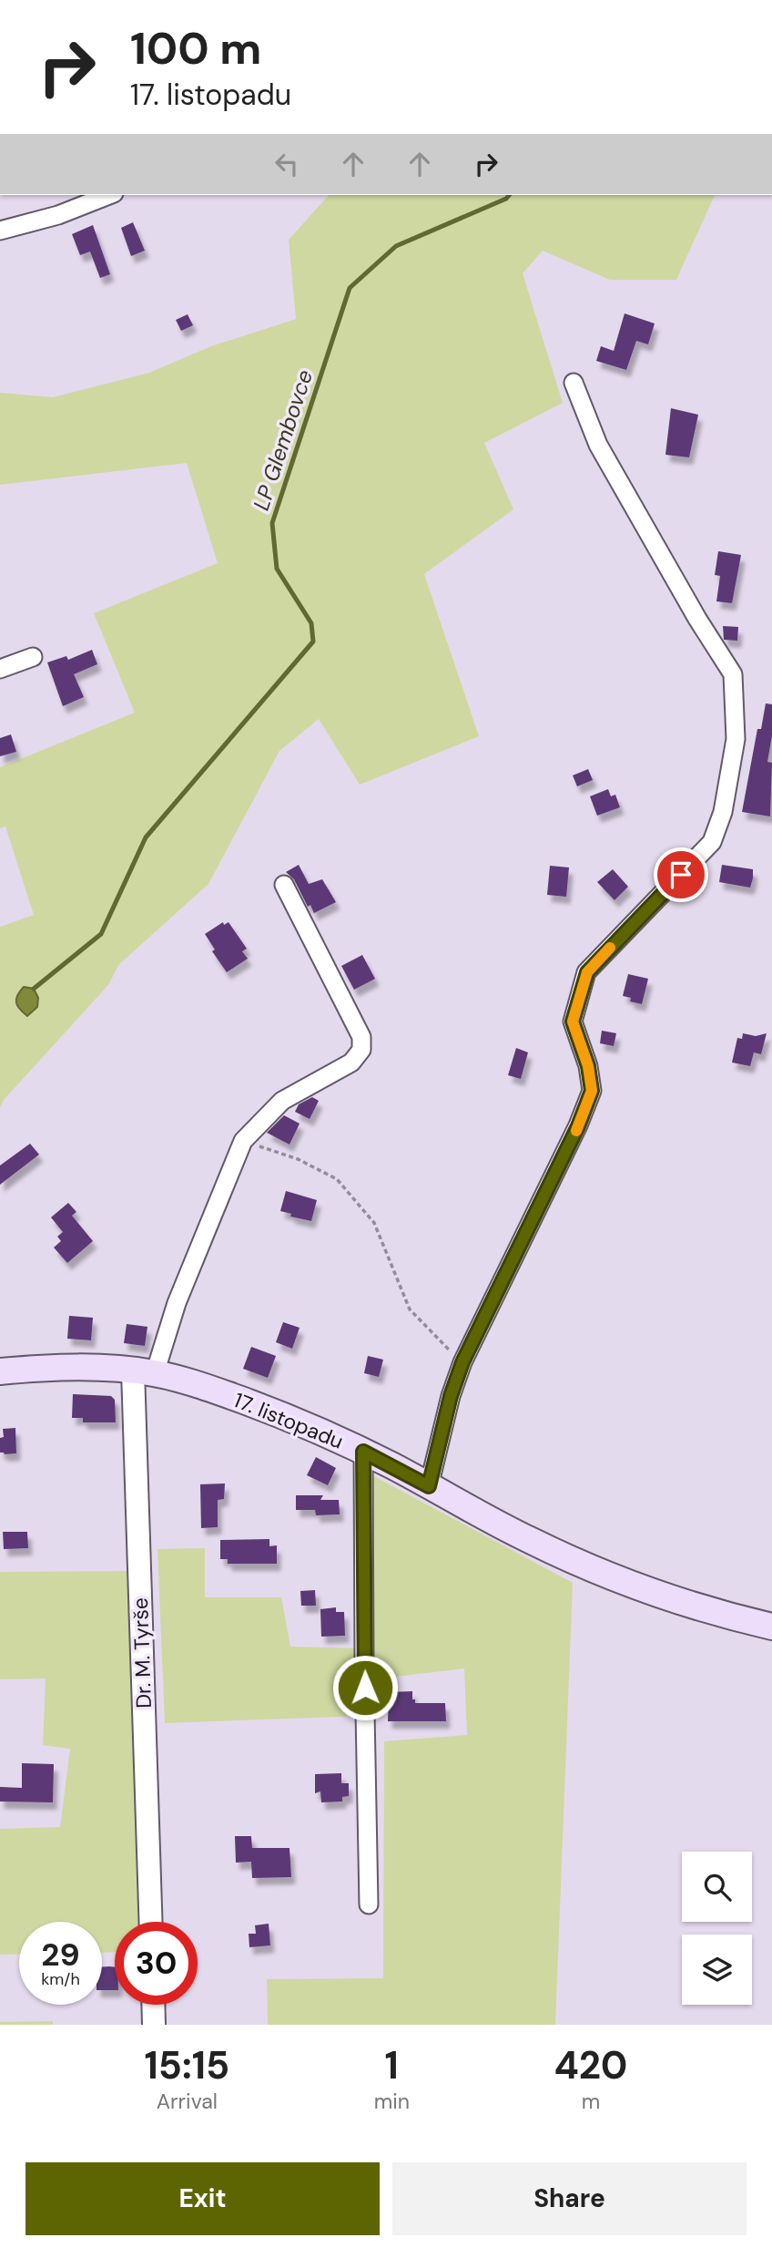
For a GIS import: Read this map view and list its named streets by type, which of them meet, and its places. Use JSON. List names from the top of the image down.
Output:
{
  "streets": {
    "main road": ["17. listopadu"],
    "street": ["Dr. M. Tyrše"]
  },
  "crossings": [
    ["17. listopadu", "Dr. M. Tyrše"]
  ],
  "water": ["LP Glembovce"],
  "page": {
    "turn": ["100 m", "17. listopadu"],
    "speed": "29 km/h",
    "limit": "30",
    "eta": [
      "15:15",
      "Arrival",
      "1",
      "min",
      "420",
      "m"
    ],
    "buttons": ["Exit", "Share"]
  }
}
